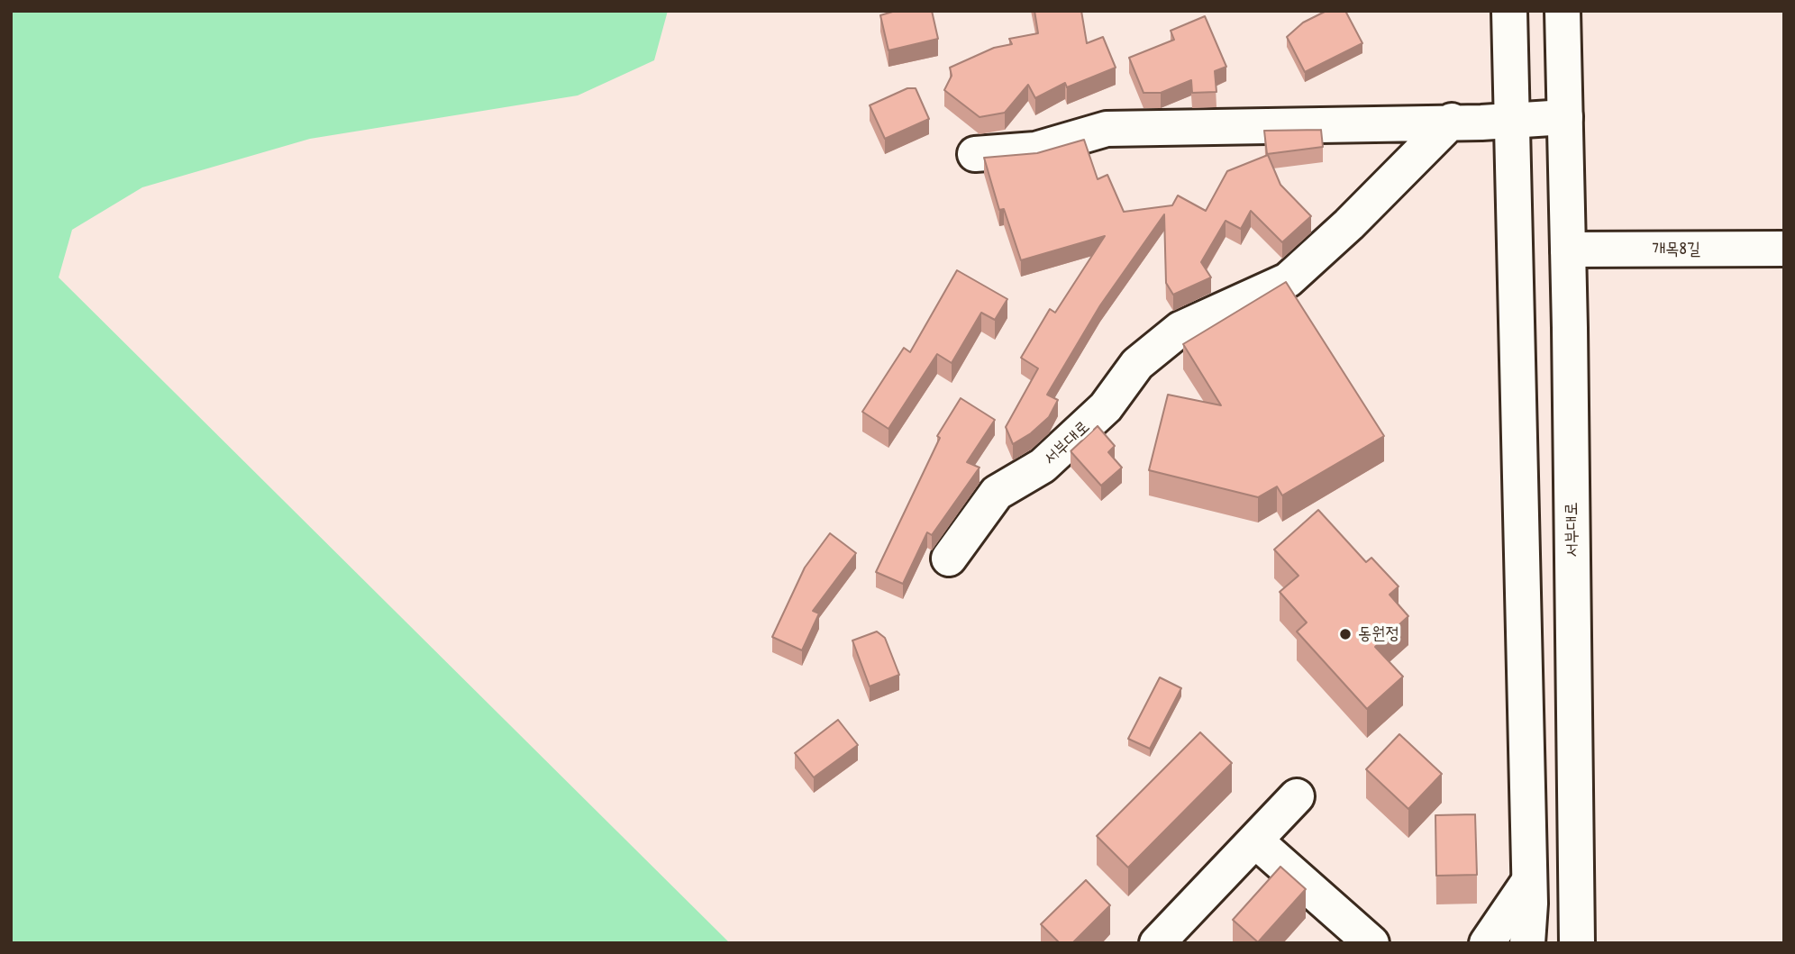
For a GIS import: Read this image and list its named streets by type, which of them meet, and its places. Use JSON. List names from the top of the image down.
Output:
{
  "streets": {
    "street": ["개목8길", "서부대로"]
  },
  "crossings": [
    ["개목8길", "서부대로"]
  ],
  "places": ["동원정"]
}
